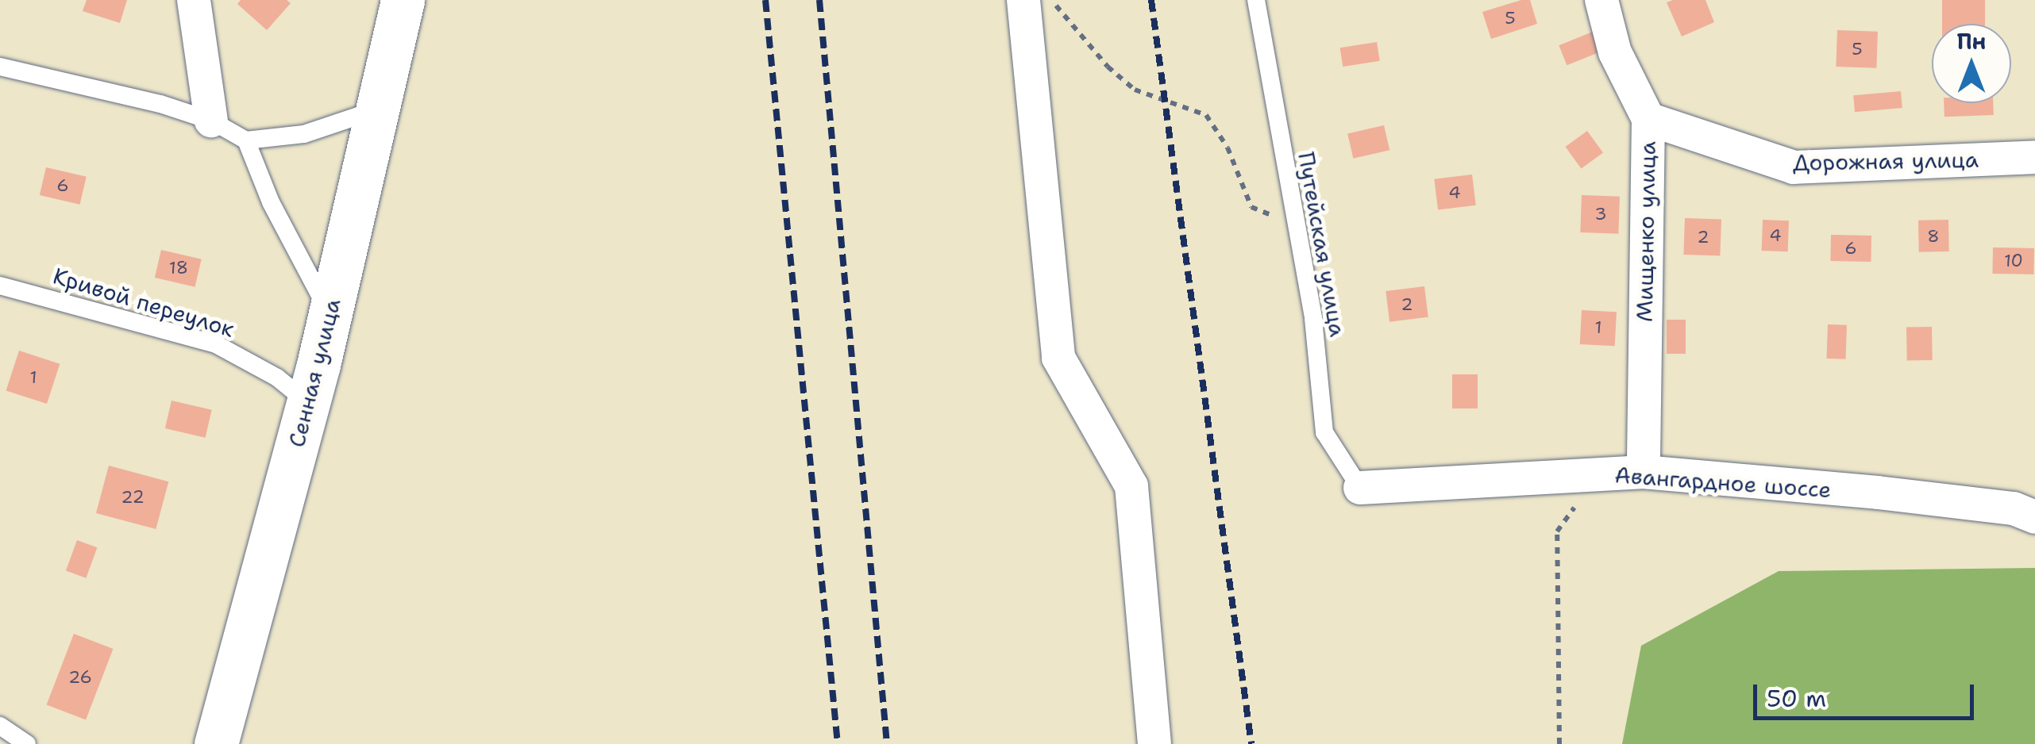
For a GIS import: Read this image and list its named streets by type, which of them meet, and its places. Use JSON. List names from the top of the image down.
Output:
{
  "streets": {
    "main road": ["Сенная улица"],
    "street": ["Дорожная улица", "Мищенко улица", "Авангардное шоссе"],
    "lane": ["Путейская улица", "Кривой переулок"]
  },
  "crossings": [
    ["Дорожная улица", "Мищенко улица"],
    ["Мищенко улица", "Авангардное шоссе"],
    ["Путейская улица", "Авангардное шоссе"],
    ["Кривой переулок", "Сенная улица"]
  ],
  "house_numbers": [
    "5",
    "5",
    "6",
    "4",
    "3",
    "4",
    "8",
    "2",
    "6",
    "10",
    "18",
    "2",
    "1",
    "1",
    "22",
    "26"
  ],
  "scale_bar": "50 m",
  "north": "top"
}
